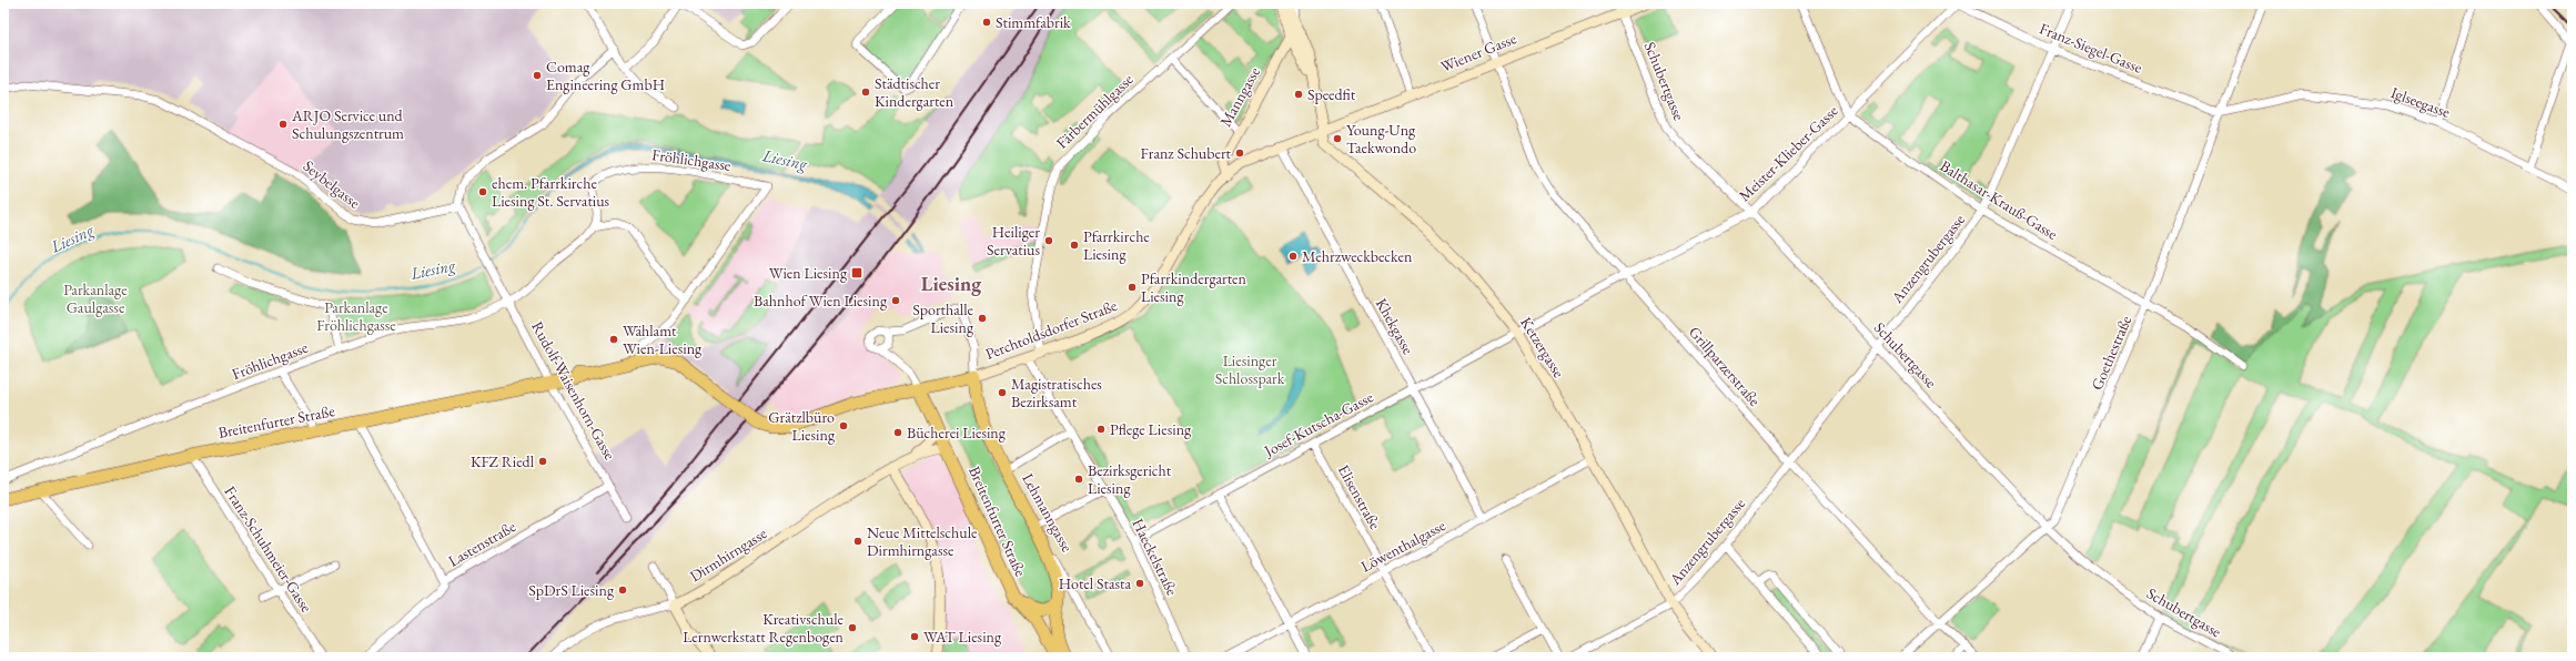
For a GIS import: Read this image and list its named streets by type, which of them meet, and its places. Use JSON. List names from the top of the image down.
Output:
{
  "streets": {
    "main road": [
      "Wiener Gasse",
      "Manngasse",
      "Perchtoldsdorfer Straße",
      "Ketzergasse",
      "Breitenfurter Straße",
      "Lehmanngasse",
      "Dirmhirngasse"
    ],
    "street": [
      "Franz-Siegel-Gasse",
      "Schubertgasse",
      "Iglseegasse",
      "Färbermühlgasse",
      "Meister-Klieber-Gasse",
      "Fröhlichgasse",
      "Seybelgasse",
      "Balthasar-Krauß-Gasse",
      "Anzengrubergasse",
      "Khekgasse",
      "Goethestraße",
      "Grillparzerstraße",
      "Rudolf-Waisenhorn-Gasse",
      "Josef-Kutscha-Gasse",
      "Elisenstraße",
      "Lastenstraße",
      "Löwenthalgasse",
      "Franz-Schuhmeier-Gasse",
      "Haeckelstraße"
    ]
  },
  "crossings": [
    ["Franz-Siegel-Gasse", "Iglseegasse"],
    ["Franz-Siegel-Gasse", "Meister-Klieber-Gasse"],
    ["Franz-Siegel-Gasse", "Anzengrubergasse"],
    ["Franz-Siegel-Gasse", "Goethestraße"],
    ["Wiener Gasse", "Schubertgasse"],
    ["Wiener Gasse", "Perchtoldsdorfer Straße"],
    ["Wiener Gasse", "Ketzergasse"],
    ["Wiener Gasse", "Grillparzerstraße"],
    ["Schubertgasse", "Meister-Klieber-Gasse"],
    ["Schubertgasse", "Anzengrubergasse"],
    ["Schubertgasse", "Goethestraße"],
    ["Manngasse", "Perchtoldsdorfer Straße"],
    ["Manngasse", "Ketzergasse"],
    ["Iglseegasse", "Goethestraße"],
    ["Färbermühlgasse", "Perchtoldsdorfer Straße"],
    ["Meister-Klieber-Gasse", "Balthasar-Krauß-Gasse"],
    ["Meister-Klieber-Gasse", "Ketzergasse"],
    ["Meister-Klieber-Gasse", "Grillparzerstraße"],
    ["Meister-Klieber-Gasse", "Josef-Kutscha-Gasse"],
    ["Fröhlichgasse", "Rudolf-Waisenhorn-Gasse"],
    ["Seybelgasse", "Rudolf-Waisenhorn-Gasse"],
    ["Balthasar-Krauß-Gasse", "Anzengrubergasse"],
    ["Balthasar-Krauß-Gasse", "Goethestraße"],
    ["Anzengrubergasse", "Ketzergasse"],
    ["Anzengrubergasse", "Grillparzerstraße"],
    ["Khekgasse", "Perchtoldsdorfer Straße"],
    ["Khekgasse", "Josef-Kutscha-Gasse"],
    ["Khekgasse", "Löwenthalgasse"],
    ["Perchtoldsdorfer Straße", "Ketzergasse"],
    ["Perchtoldsdorfer Straße", "Lehmanngasse"],
    ["Perchtoldsdorfer Straße", "Haeckelstraße"],
    ["Ketzergasse", "Josef-Kutscha-Gasse"],
    ["Ketzergasse", "Löwenthalgasse"],
    ["Goethestraße", "Grillparzerstraße"],
    ["Rudolf-Waisenhorn-Gasse", "Breitenfurter Straße"],
    ["Rudolf-Waisenhorn-Gasse", "Lastenstraße"],
    ["Breitenfurter Straße", "Franz-Schuhmeier-Gasse"],
    ["Josef-Kutscha-Gasse", "Elisenstraße"],
    ["Josef-Kutscha-Gasse", "Haeckelstraße"],
    ["Elisenstraße", "Löwenthalgasse"]
  ],
  "districts": ["Liesing"],
  "water": ["Liesing"],
  "parks": ["Parkanlage Gaulgasse", "Parkanlage Fröhlichgasse", "Liesinger Schlosspark"],
  "places": {
    "other": [
      "Stimmfabrik",
      "Comag Engineering GmbH",
      "Städtischer Kindergarten",
      "Speedfit",
      "ARJO Service und Schulungszentrum",
      "Young-Ung Taekwondo",
      "Franz Schubert",
      "ehem. Pfarrkirche Liesing St. Servatius",
      "Heiliger Servatius",
      "Pfarrkirche Liesing",
      "Mehrzweckbecken",
      "Pfarrkindergarten Liesing",
      "Bahnhof Wien Liesing",
      "Sporthalle Liesing",
      "Wählamt Wien-Liesing",
      "Magistratisches Bezirksamt",
      "Grätzlbüro Liesing",
      "Pflege Liesing",
      "Bücherei Liesing",
      "KFZ Riedl",
      "Bezirksgericht Liesing",
      "Neue Mittelschule Dirmhirngasse",
      "Hotel Stasta",
      "SpDrS Liesing",
      "Kreativschule Lernwerkstatt Regenbogen",
      "WAT Liesing"
    ],
    "transit": ["Wien Liesing"]
  }
}
